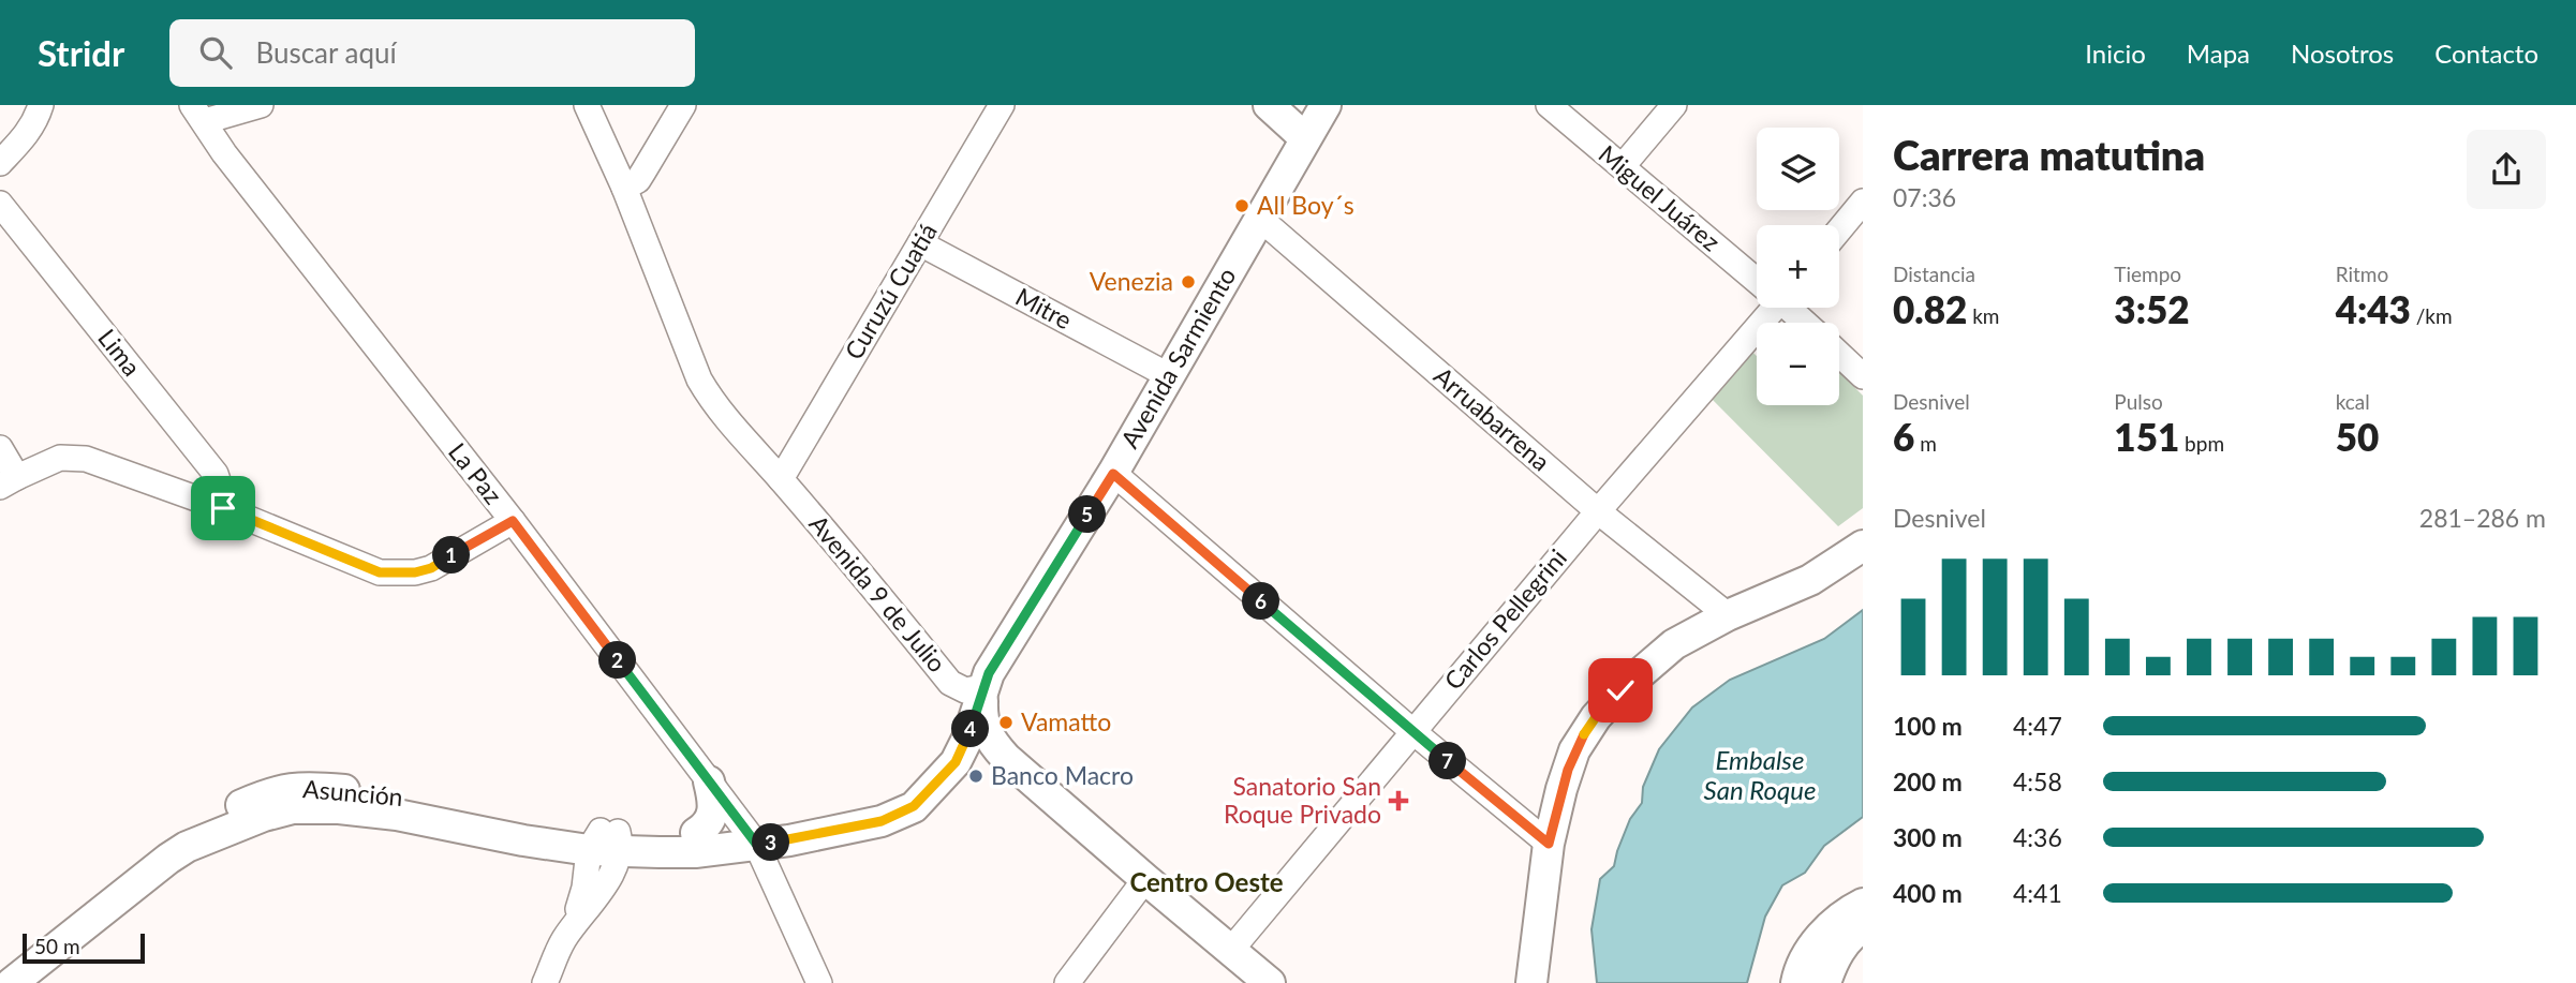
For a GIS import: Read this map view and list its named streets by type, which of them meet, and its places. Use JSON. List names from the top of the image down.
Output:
{
  "streets": {
    "main road": ["Avenida Sarmiento", "Asunción"],
    "street": [
      "Miguel Juárez",
      "Curuzú Cuatiá",
      "Mitre",
      "Lima",
      "Arruabarrena",
      "La Paz",
      "Avenida 9 de Julio",
      "Carlos Pellegrini"
    ]
  },
  "crossings": [
    ["Curuzú Cuatiá", "Mitre"],
    ["Curuzú Cuatiá", "Avenida 9 de Julio"],
    ["Mitre", "Avenida Sarmiento"],
    ["Avenida Sarmiento", "Arruabarrena"],
    ["Avenida Sarmiento", "Avenida 9 de Julio"],
    ["Avenida Sarmiento", "Asunción"],
    ["Arruabarrena", "Carlos Pellegrini"],
    ["La Paz", "Asunción"],
    ["Avenida 9 de Julio", "Asunción"]
  ],
  "districts": ["Centro Oeste"],
  "water": ["Embalse San Roque"],
  "places": {
    "other": [
      "All Boy´s",
      "Venezia",
      "Vamatto",
      "Banco Macro"
    ],
    "health": ["Sanatorio San Roque Privado"]
  },
  "scale_bar": "50 m",
  "page": {
    "header": "Stridr",
    "search": "Buscar aquí",
    "nav": [
      "Inicio",
      "Mapa",
      "Nosotros",
      "Contacto"
    ],
    "heading": ["Carrera matutina", "07:36"],
    "map_buttons": ["+", "−"],
    "stats": [
      ["Distancia", "0.82 km"],
      ["Tiempo", "3:52"],
      ["Ritmo", "4:43 /km"],
      ["Desnivel", "6 m"],
      ["Pulso", "151 bpm"],
      ["kcal", "50"]
    ],
    "chart": ["Desnivel", "281–286 m"],
    "pins": [
      "5",
      "1",
      "6",
      "2",
      "4",
      "7",
      "3"
    ],
    "list": [
      {
        "name": "100 m",
        "note": "4:47"
      },
      {
        "name": "200 m",
        "note": "4:58"
      },
      {
        "name": "300 m",
        "note": "4:36"
      },
      {
        "name": "400 m",
        "note": "4:41"
      }
    ],
    "scale": "50 m"
  }
}
